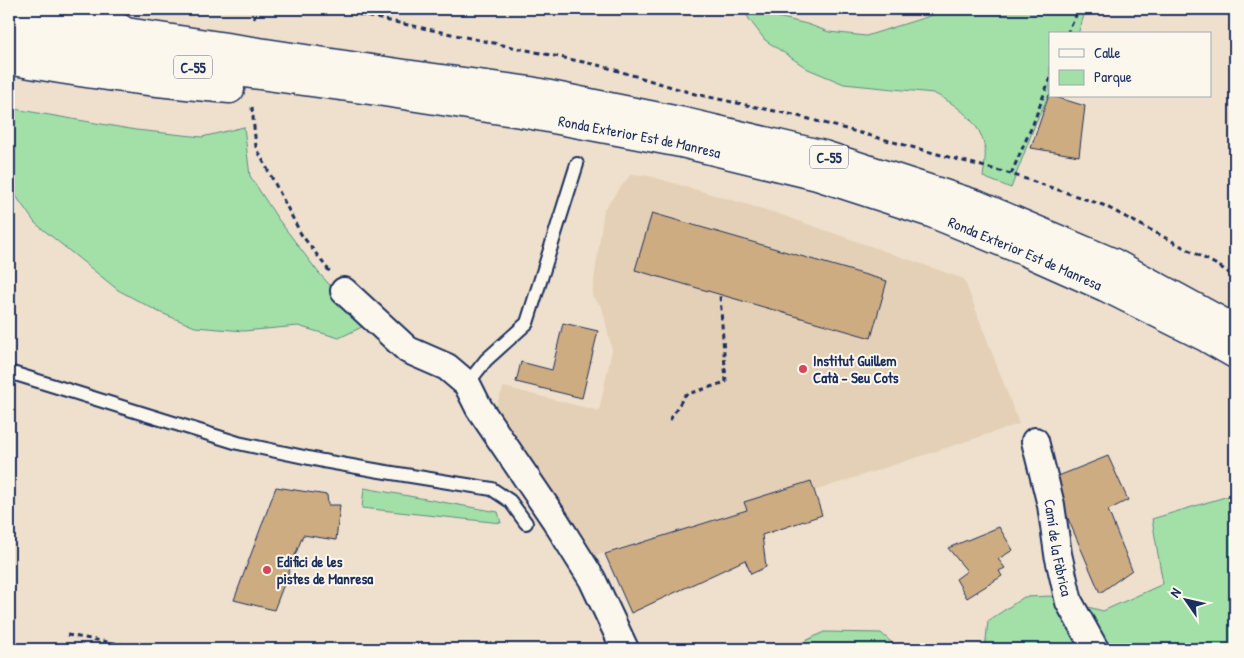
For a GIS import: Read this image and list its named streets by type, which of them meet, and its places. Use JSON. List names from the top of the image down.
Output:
{
  "streets": {
    "highway": ["C-55", "Ronda Exterior Est de Manresa"],
    "street": ["Camí de la Fàbrica"]
  },
  "places": ["Institut Guillem Catà - Seu Cots", "Edifici de les pistes de Manresa"],
  "legend": ["Calle", "Parque"],
  "north": "top left"
}
